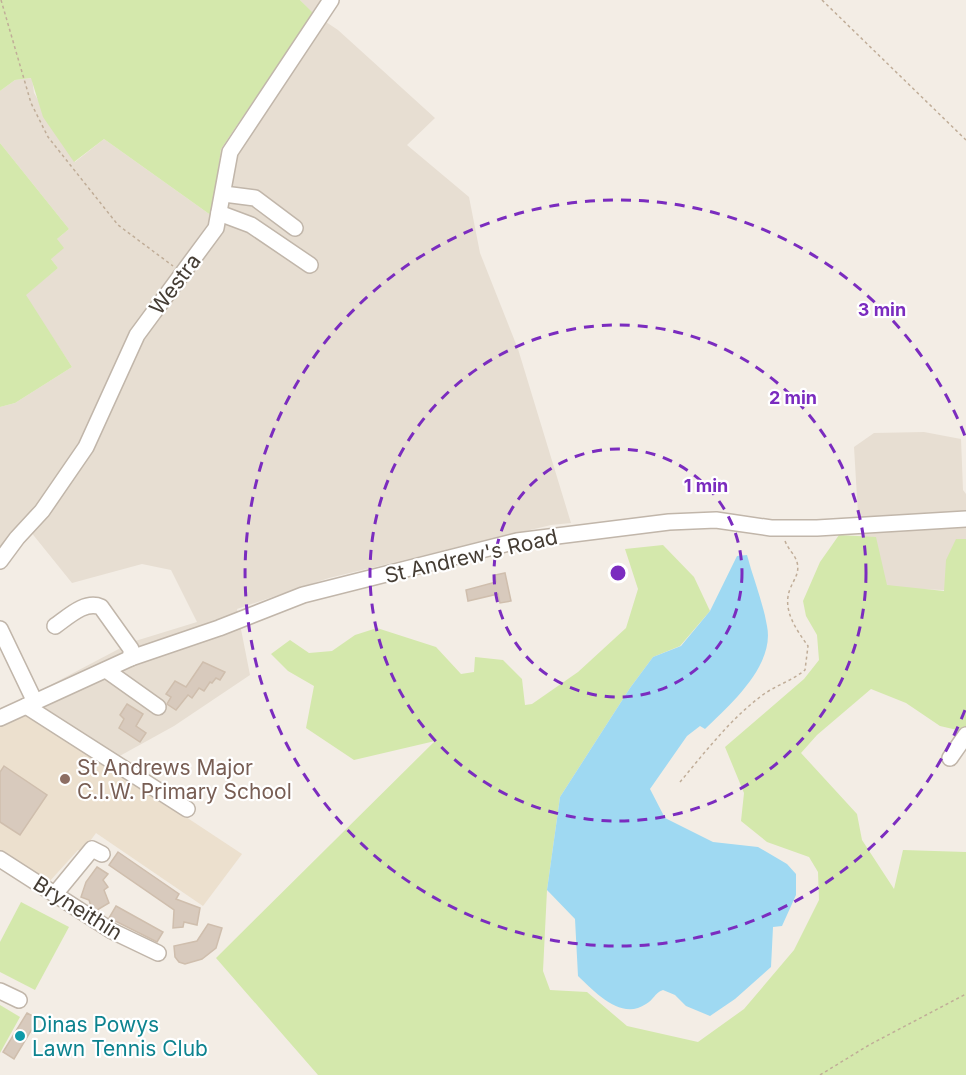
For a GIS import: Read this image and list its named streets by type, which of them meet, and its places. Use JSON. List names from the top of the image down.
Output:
{
  "streets": {
    "street": ["Westra", "St Andrew's Road", "Bryneithin"]
  },
  "places": ["St Andrews Major C.I.W. Primary School", "Dinas Powys Lawn Tennis Club"],
  "rings": ["3 min", "2 min", "1 min"]
}
